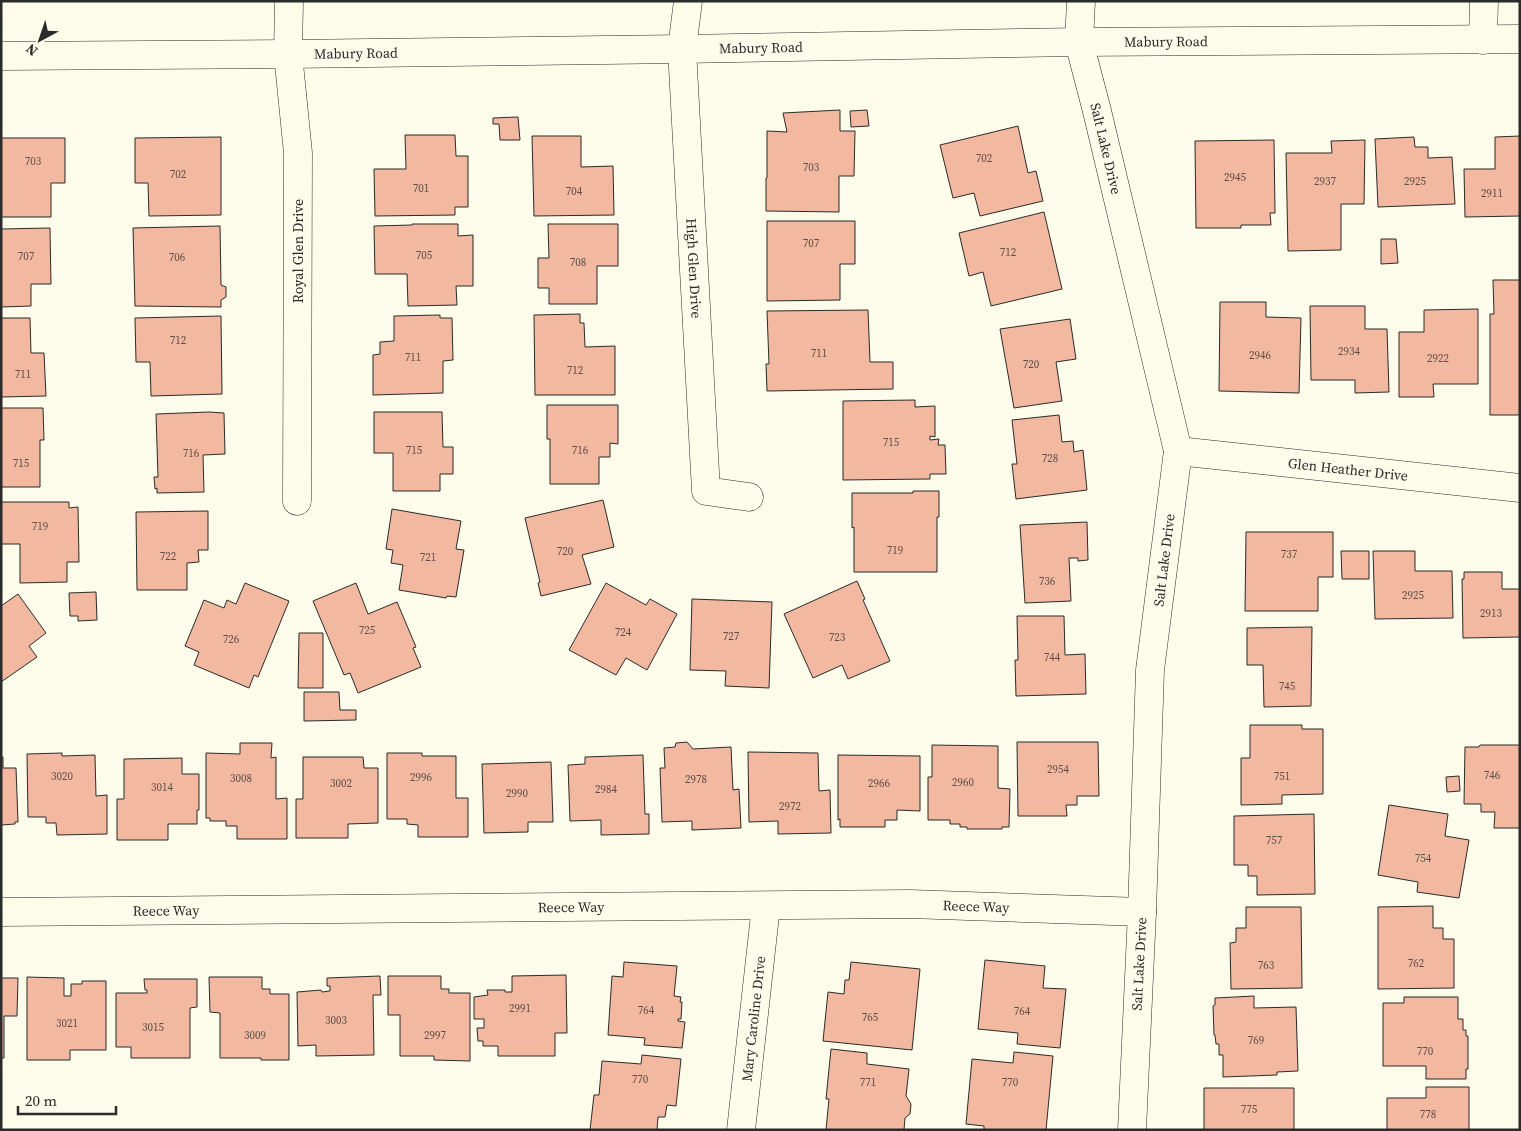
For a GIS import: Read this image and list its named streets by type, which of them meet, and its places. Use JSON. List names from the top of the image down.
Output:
{
  "streets": {
    "street": [
      "Mabury Road",
      "Salt Lake Drive",
      "Royal Glen Drive",
      "High Glen Drive",
      "Glen Heather Drive",
      "Reece Way",
      "Mary Caroline Drive"
    ]
  },
  "crossings": [
    ["Mabury Road", "Salt Lake Drive"],
    ["Mabury Road", "Royal Glen Drive"],
    ["Mabury Road", "High Glen Drive"],
    ["Salt Lake Drive", "Glen Heather Drive"],
    ["Salt Lake Drive", "Reece Way"],
    ["Reece Way", "Mary Caroline Drive"]
  ],
  "house_numbers": [
    "702",
    "703",
    "703",
    "702",
    "2945",
    "2937",
    "2925",
    "701",
    "704",
    "2911",
    "707",
    "712",
    "705",
    "707",
    "706",
    "708",
    "712",
    "2934",
    "711",
    "2946",
    "711",
    "2922",
    "720",
    "712",
    "711",
    "715",
    "715",
    "716",
    "716",
    "728",
    "715",
    "719",
    "719",
    "720",
    "737",
    "722",
    "721",
    "736",
    "2925",
    "2913",
    "725",
    "724",
    "727",
    "723",
    "726",
    "744",
    "745",
    "2954",
    "746",
    "3020",
    "751",
    "2996",
    "3008",
    "2978",
    "2960",
    "3002",
    "2966",
    "3014",
    "2984",
    "2990",
    "2972",
    "757",
    "754",
    "762",
    "763",
    "2991",
    "764",
    "764",
    "765",
    "3003",
    "3021",
    "3015",
    "3009",
    "2997",
    "769",
    "770",
    "770",
    "771",
    "770",
    "775",
    "778"
  ],
  "scale_bar": "20 m",
  "north": "bottom left"
}
